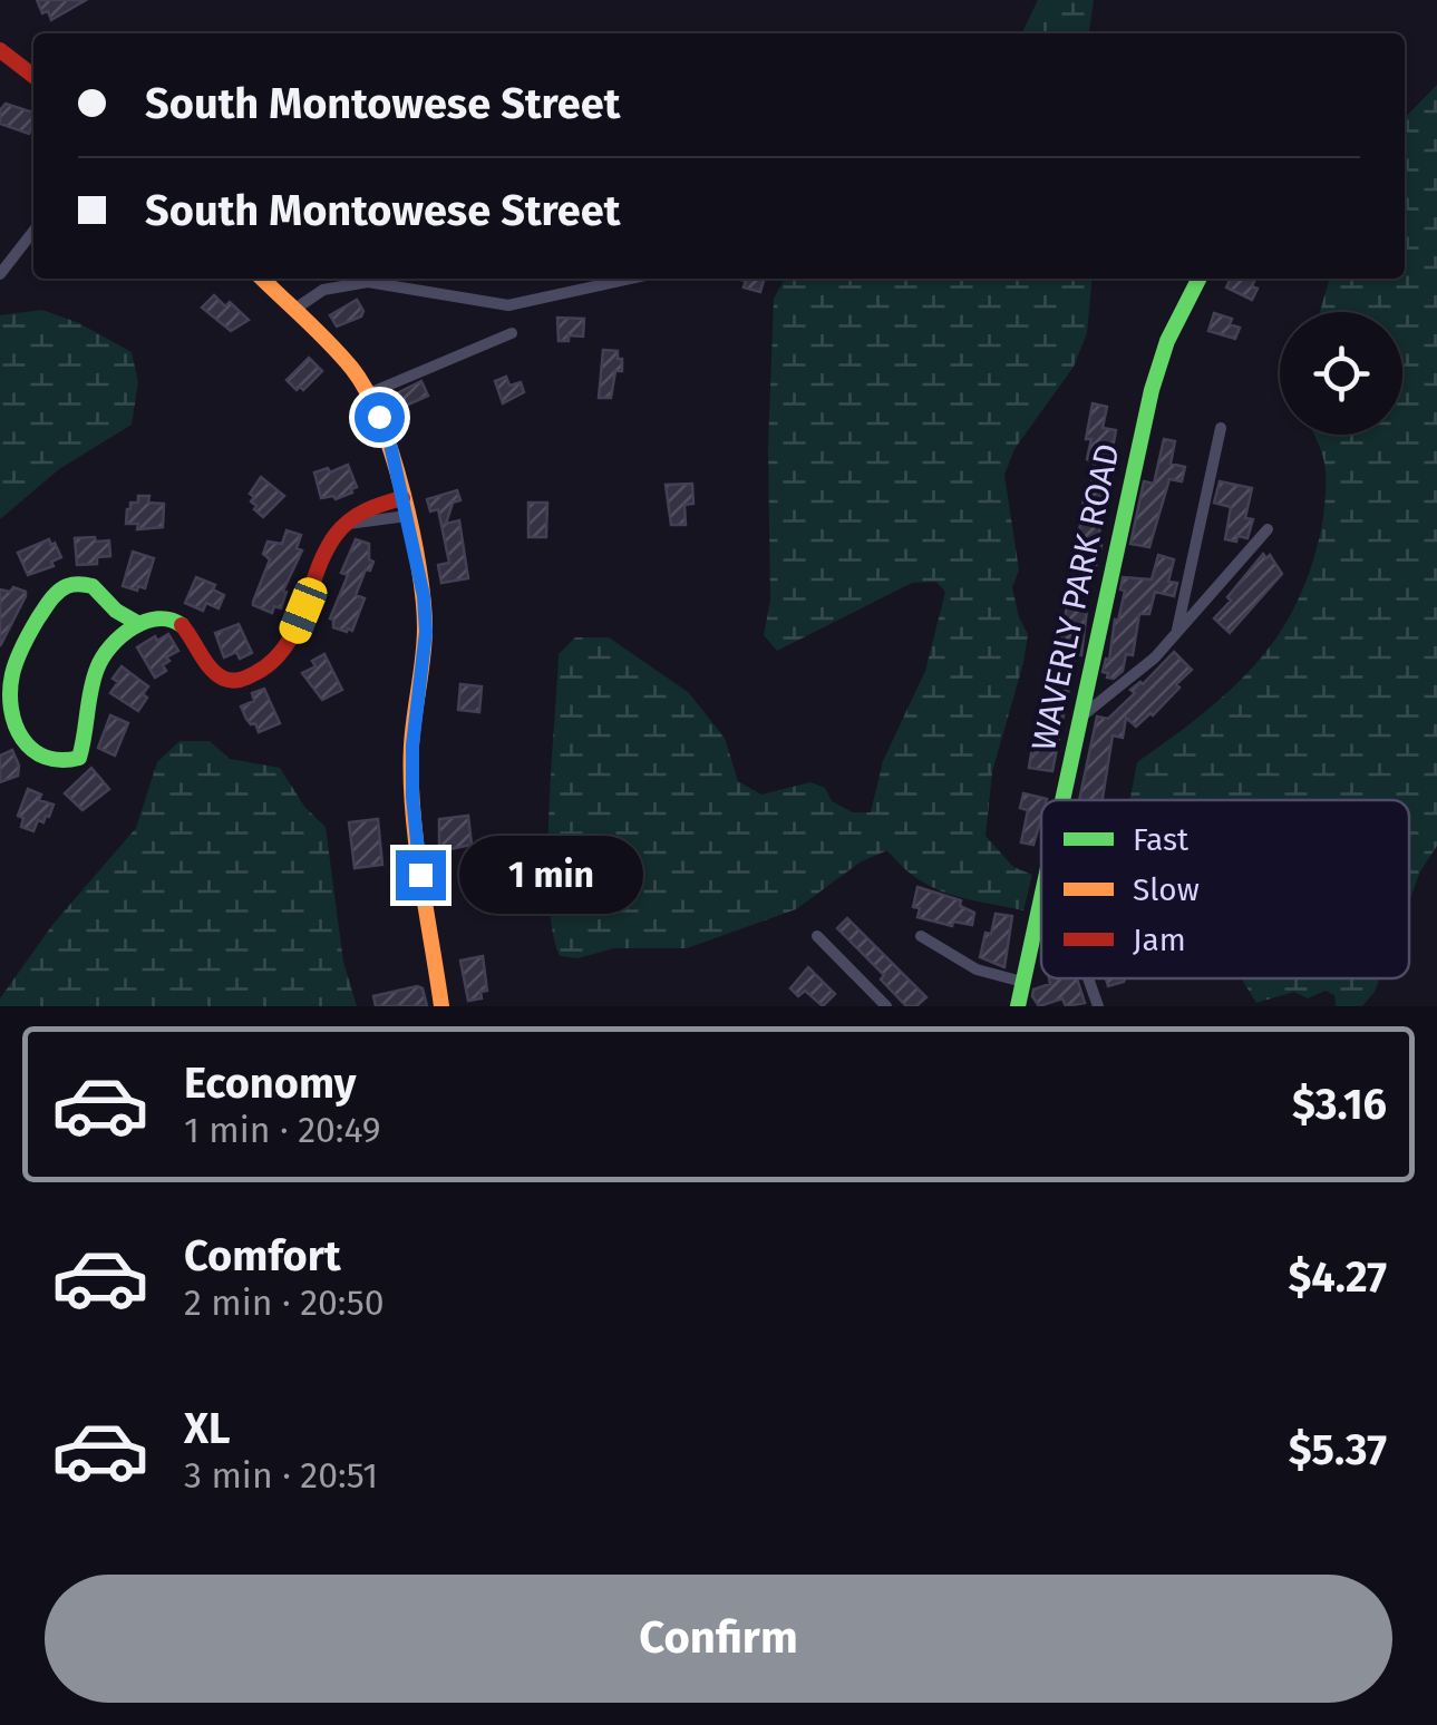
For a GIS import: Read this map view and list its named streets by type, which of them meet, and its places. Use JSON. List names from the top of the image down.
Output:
{
  "streets": {
    "street": ["WAVERLY PARK ROAD"]
  },
  "legend": ["Fast", "Slow", "Jam"],
  "page": {
    "banner": ["South Montowese Street", "South Montowese Street"],
    "bubble": "1 min",
    "list": [
      {
        "name": "Economy",
        "note": "1 min · 20:49",
        "value": "$3.16"
      },
      {
        "name": "Comfort",
        "note": "2 min · 20:50",
        "value": "$4.27"
      },
      {
        "name": "XL",
        "note": "3 min · 20:51",
        "value": "$5.37"
      }
    ],
    "buttons": "Confirm"
  }
}
